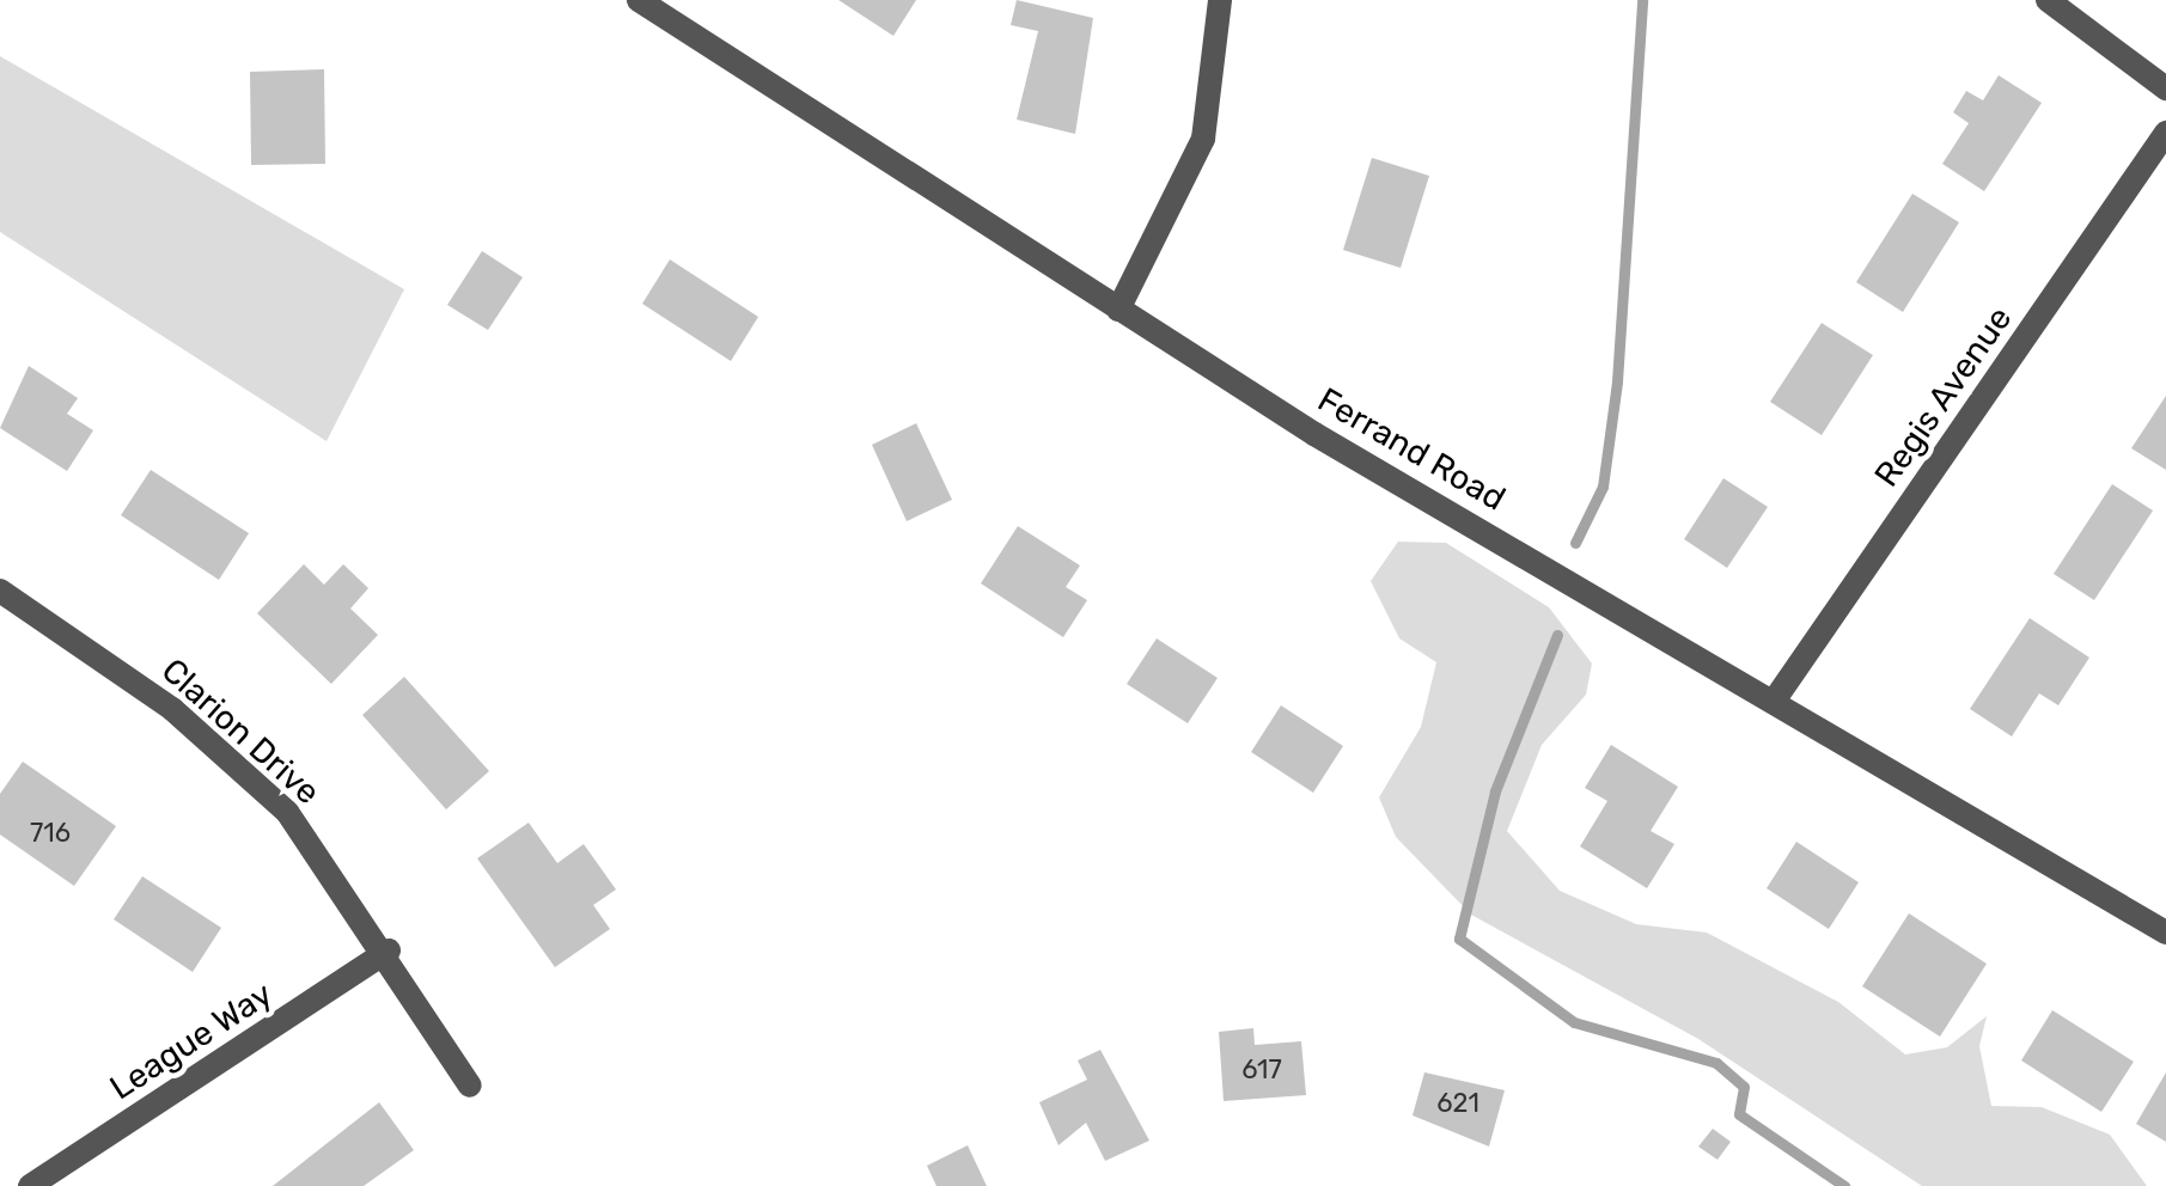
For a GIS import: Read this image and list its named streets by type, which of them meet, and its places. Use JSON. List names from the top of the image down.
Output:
{
  "streets": {
    "street": [
      "Regis Avenue",
      "Ferrand Road",
      "Clarion Drive",
      "League Way"
    ]
  },
  "crossings": [
    ["Regis Avenue", "Ferrand Road"],
    ["Clarion Drive", "League Way"]
  ],
  "house_numbers": ["716", "617", "621"]
}
